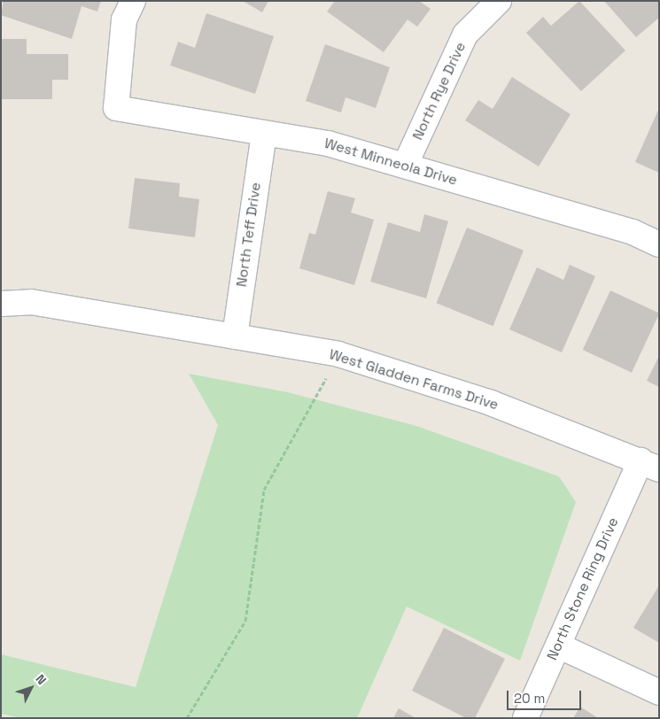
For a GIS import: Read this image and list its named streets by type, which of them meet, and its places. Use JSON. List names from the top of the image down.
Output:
{
  "streets": {
    "street": [
      "North Rye Drive",
      "West Minneola Drive",
      "North Teff Drive",
      "West Gladden Farms Drive",
      "North Stone Ring Drive"
    ]
  },
  "crossings": [
    ["North Rye Drive", "West Minneola Drive"],
    ["West Minneola Drive", "North Teff Drive"],
    ["North Teff Drive", "West Gladden Farms Drive"],
    ["West Gladden Farms Drive", "North Stone Ring Drive"]
  ],
  "scale_bar": "20 m",
  "north": "top right"
}
